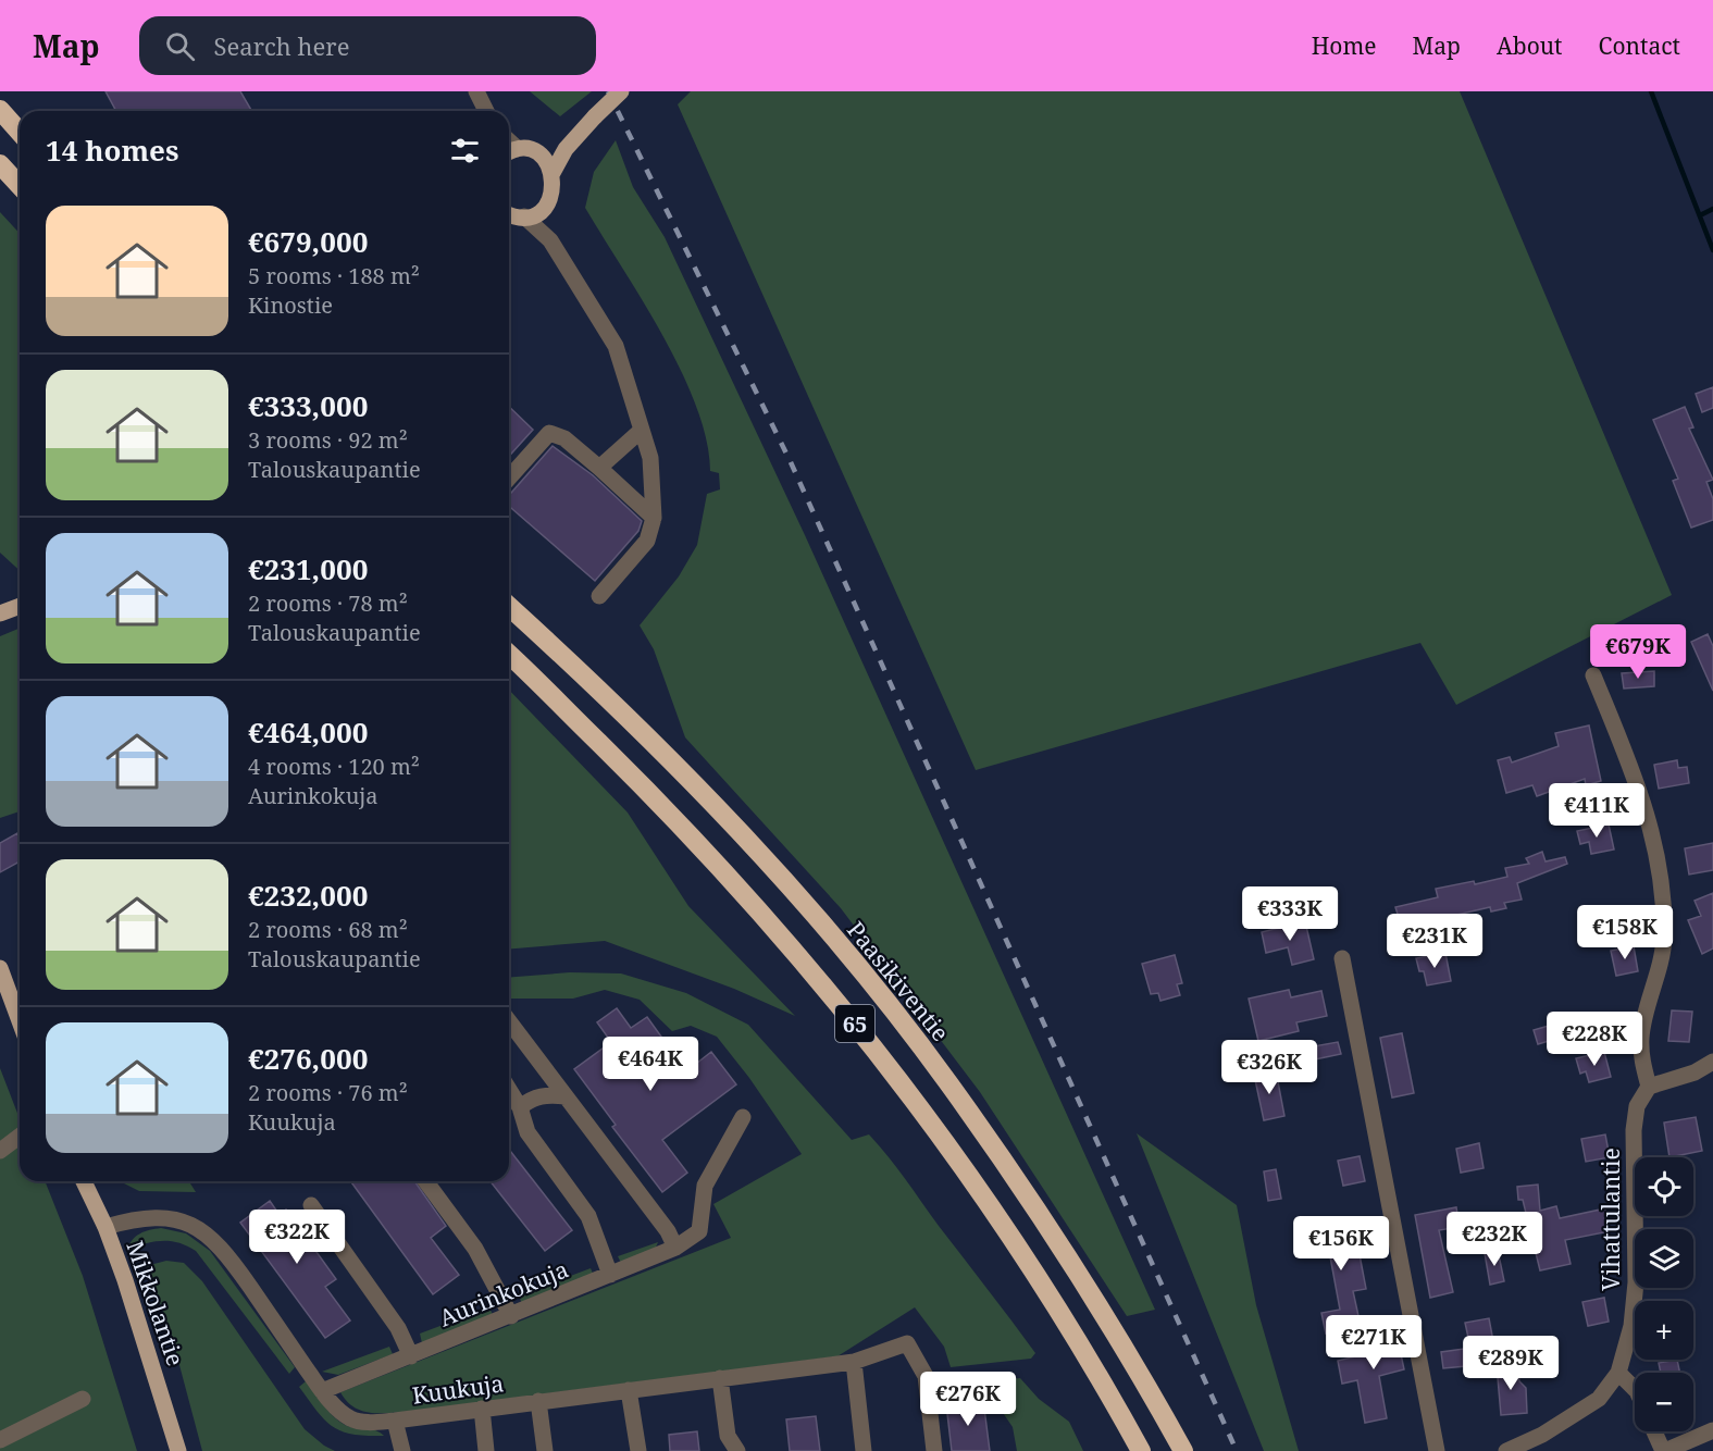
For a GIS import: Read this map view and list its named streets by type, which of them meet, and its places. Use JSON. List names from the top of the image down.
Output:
{
  "streets": {
    "highway": ["Paasikiventie", "65"],
    "main road": ["Mikkolantie"],
    "street": ["Vihattulantie", "Aurinkokuja", "Kuukuja"]
  },
  "crossings": [
    ["Aurinkokuja", "Kuukuja"],
    ["Mikkolantie", "Kuukuja"]
  ],
  "page": {
    "header": "Map",
    "search": "Search here",
    "nav": [
      "Home",
      "Map",
      "About",
      "Contact"
    ],
    "heading": "14 homes",
    "list": [
      {
        "name": "€679,000",
        "note": "5 rooms · 188 m² · Kinostie"
      },
      {
        "name": "€333,000",
        "note": "3 rooms · 92 m² · Talouskaupantie"
      },
      {
        "name": "€231,000",
        "note": "2 rooms · 78 m² · Talouskaupantie"
      },
      {
        "name": "€464,000",
        "note": "4 rooms · 120 m² · Aurinkokuja"
      },
      {
        "name": "€232,000",
        "note": "2 rooms · 68 m² · Talouskaupantie"
      },
      {
        "name": "€276,000",
        "note": "2 rooms · 76 m² · Kuukuja"
      }
    ],
    "price": [
      "€679K",
      "€411K",
      "€333K",
      "€158K",
      "€231K",
      "€228K",
      "€464K",
      "€326K",
      "€322K",
      "€232K",
      "€156K",
      "€271K",
      "€289K",
      "€276K"
    ],
    "map_buttons": ["+", "−"]
  }
}
